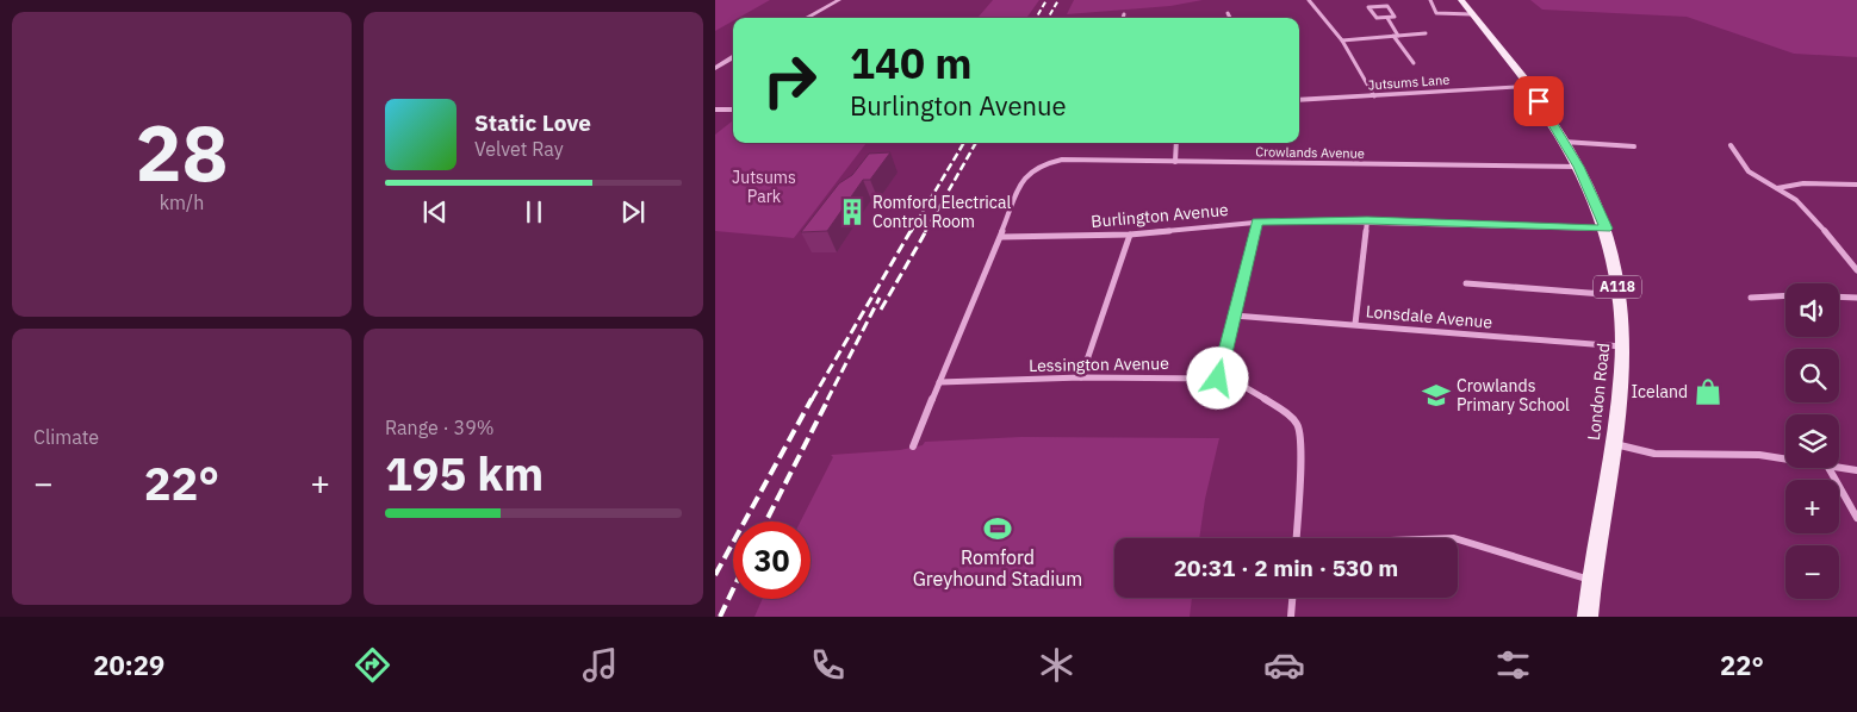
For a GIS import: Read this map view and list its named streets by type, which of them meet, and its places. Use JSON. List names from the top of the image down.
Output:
{
  "streets": {
    "main road": ["A118", "London Road"],
    "street": [
      "Jutsums Lane",
      "Crowlands Avenue",
      "Burlington Avenue",
      "Lonsdale Avenue",
      "Lessington Avenue"
    ]
  },
  "crossings": [
    ["Jutsums Lane", "London Road"],
    ["Crowlands Avenue", "Burlington Avenue"],
    ["Crowlands Avenue", "London Road"],
    ["Burlington Avenue", "London Road"],
    ["Lonsdale Avenue", "London Road"]
  ],
  "parks": ["Jutsums Park"],
  "places": {
    "building": ["Romford Electrical Control Room"],
    "shop": ["Iceland"],
    "school or university": ["Crowlands Primary School"],
    "sports": ["Romford Greyhound Stadium"]
  },
  "page": {
    "tile": [
      ["28", "km/h"],
      "Climate",
      ["Range · 39%", "195 km"]
    ],
    "turn": ["140 m", "Burlington Avenue"],
    "song": ["Static Love", "Velvet Ray"],
    "map_buttons": ["+", "−"],
    "heat": ["−", "22°", "+"],
    "limit": "30",
    "trip": "20:31 · 2 min · 530 m",
    "tabs": ["20:29", "22°"]
  }
}
